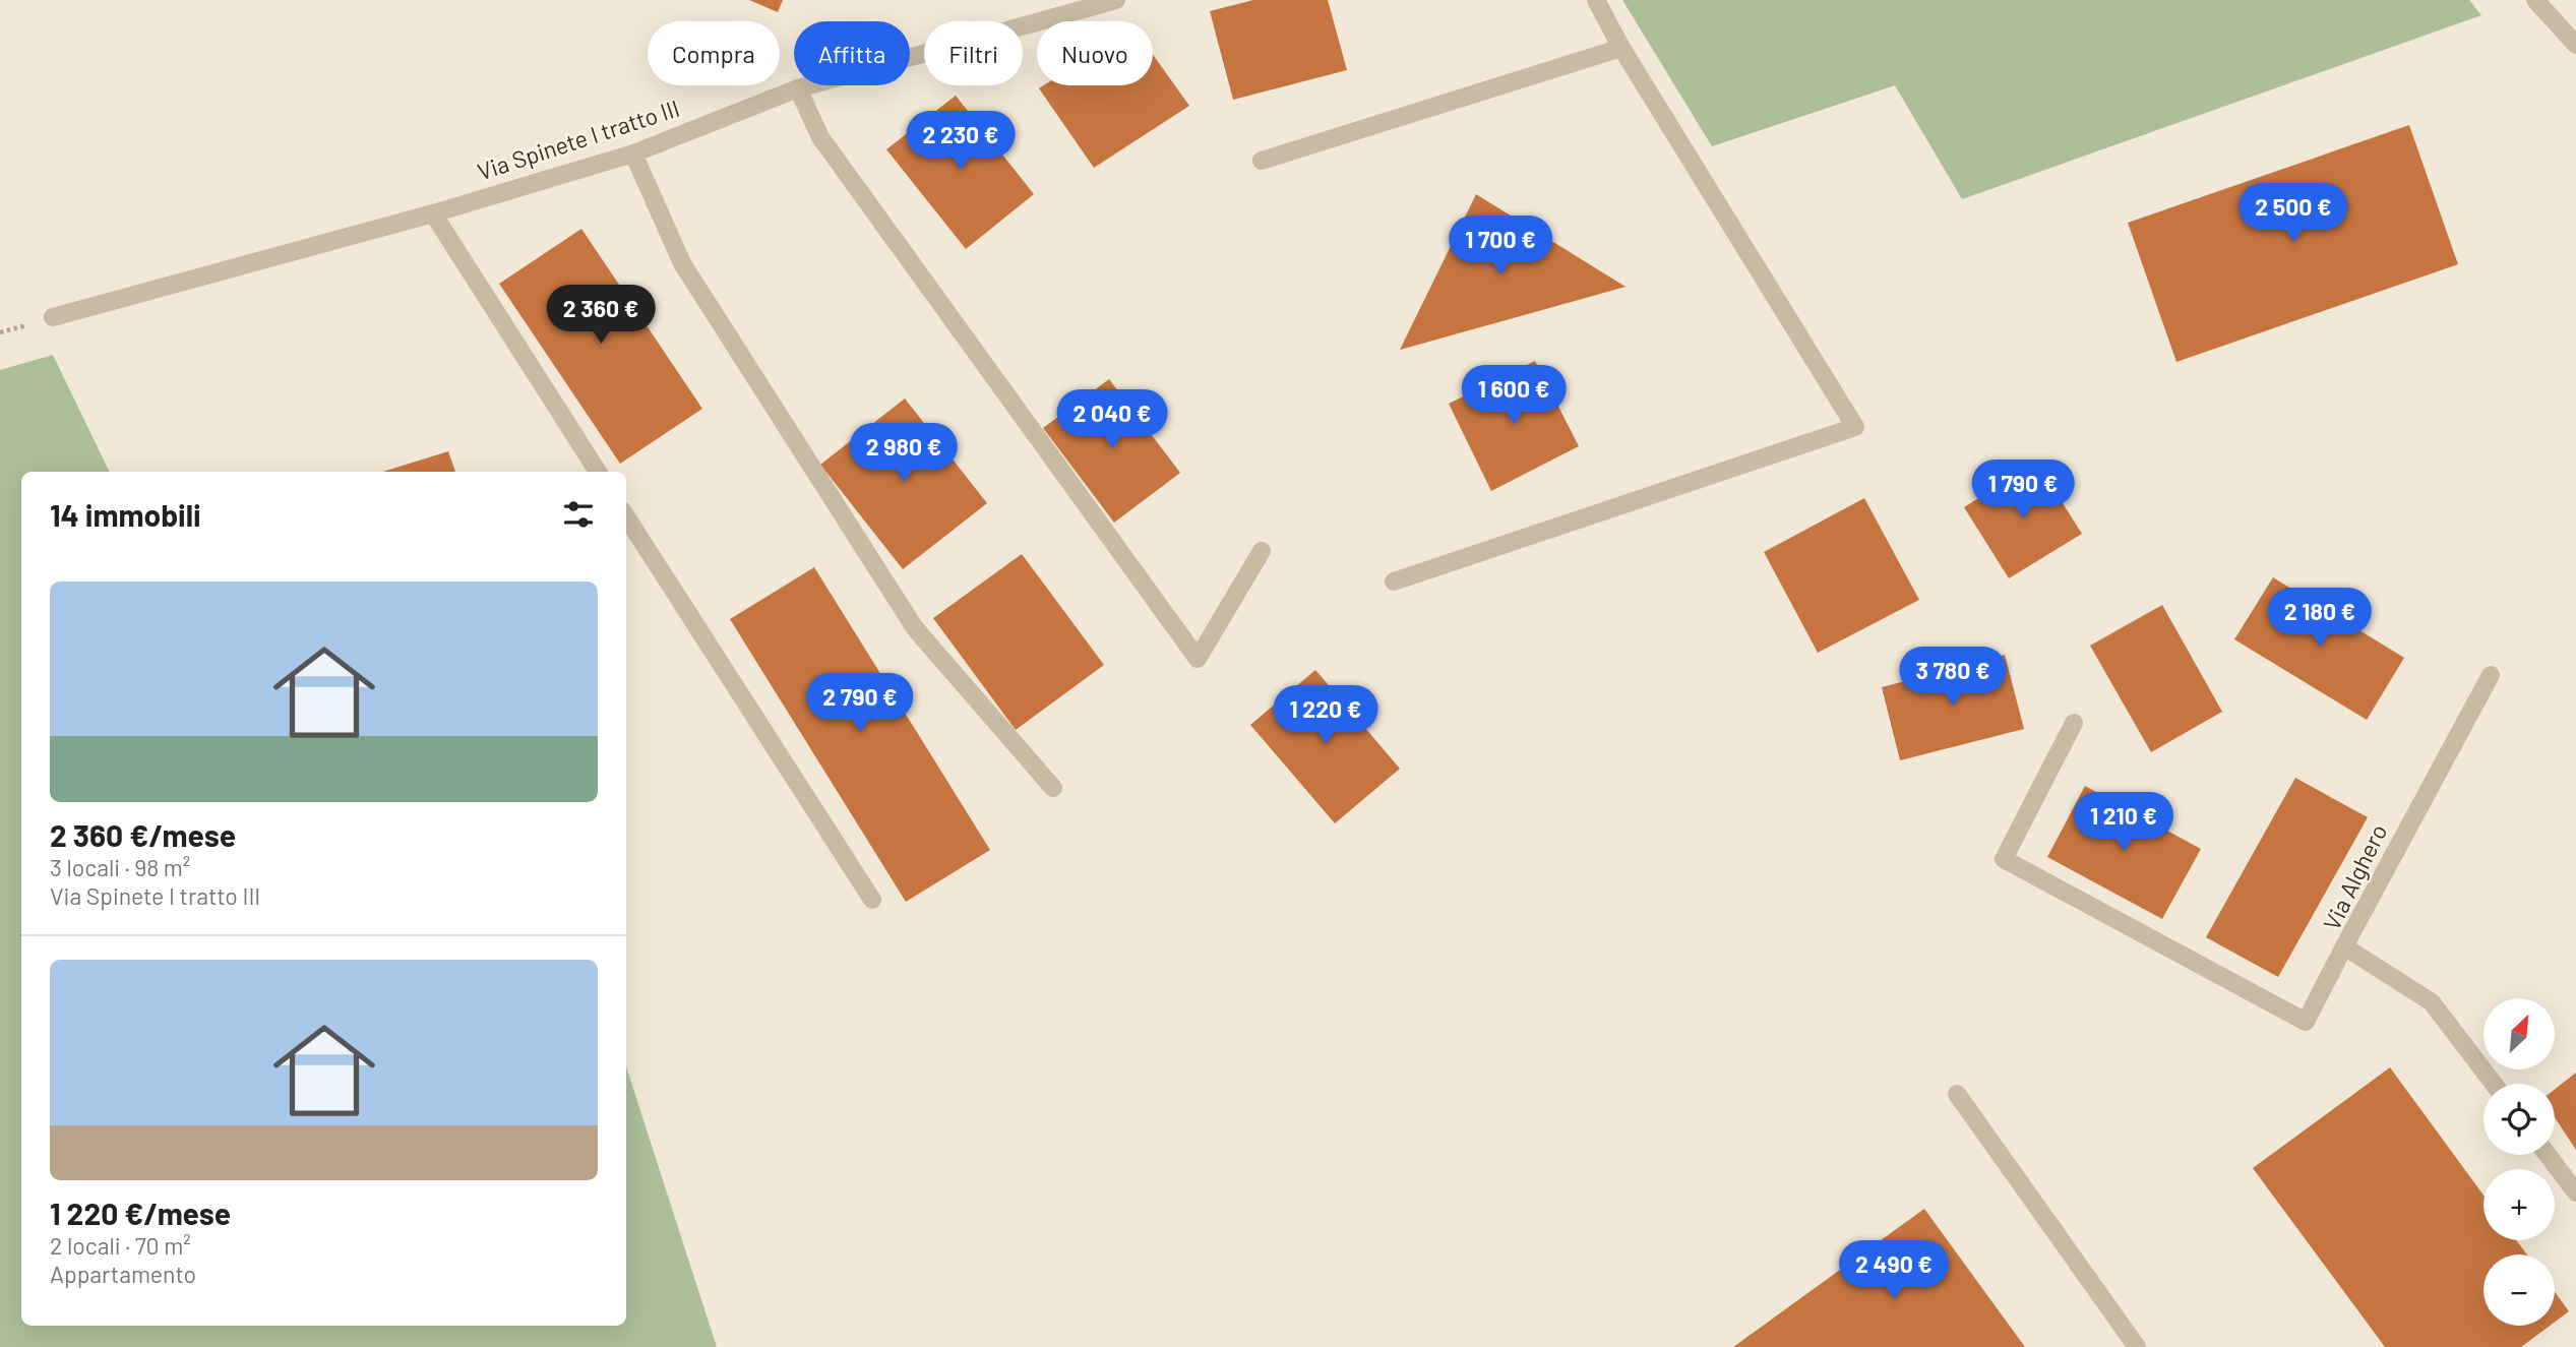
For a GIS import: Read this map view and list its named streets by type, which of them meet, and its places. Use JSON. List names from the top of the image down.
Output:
{
  "streets": {
    "street": ["Via Spinete I tratto III", "Via Alghero"]
  },
  "north": "top right",
  "page": {
    "chip": [
      "Compra",
      "Affitta",
      "Filtri",
      "Nuovo"
    ],
    "price": [
      "2 230 €",
      "2 500 €",
      "1 700 €",
      "2 360 €",
      "1 600 €",
      "2 040 €",
      "2 980 €",
      "1 790 €",
      "2 180 €",
      "3 780 €",
      "2 790 €",
      "1 220 €",
      "1 210 €",
      "2 490 €"
    ],
    "heading": "14 immobili",
    "list": [
      {
        "name": "2 360 €/mese",
        "note": "3 locali · 98 m² · Via Spinete I tratto III"
      },
      {
        "name": "1 220 €/mese",
        "note": "2 locali · 70 m² · Appartamento"
      }
    ],
    "map_buttons": ["+", "−"]
  }
}
